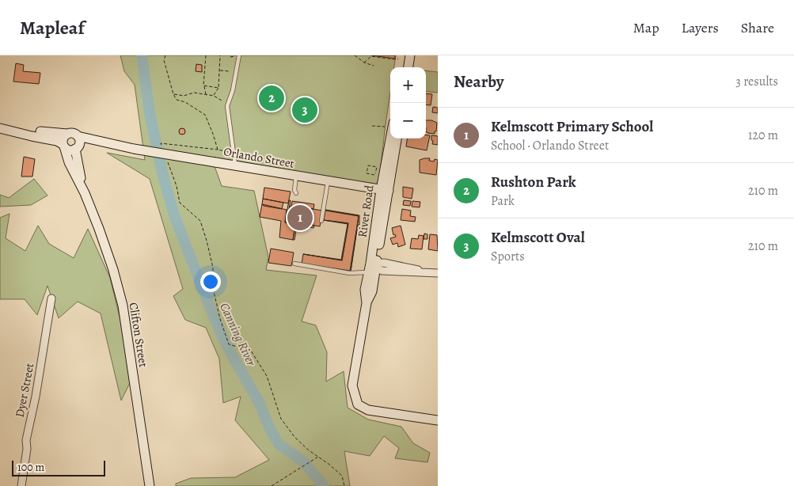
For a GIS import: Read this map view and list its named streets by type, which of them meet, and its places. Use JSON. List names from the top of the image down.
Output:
{
  "streets": {
    "main road": ["Orlando Street", "River Road", "Clifton Street"],
    "street": ["Dyer Street"]
  },
  "crossings": [
    ["Orlando Street", "River Road"],
    ["Orlando Street", "Clifton Street"]
  ],
  "water": ["Canning River"],
  "scale_bar": "100 m",
  "page": {
    "header": "Mapleaf",
    "nav": ["Map", "Layers", "Share"],
    "heading": ["Nearby", "3 results"],
    "map_buttons": ["+", "−"],
    "pins": ["2", "3", "1"],
    "list": [
      {
        "mark": "1",
        "name": "Kelmscott Primary School",
        "note": "School · Orlando Street",
        "value": "120 m"
      },
      {
        "mark": "2",
        "name": "Rushton Park",
        "note": "Park",
        "value": "210 m"
      },
      {
        "mark": "3",
        "name": "Kelmscott Oval",
        "note": "Sports",
        "value": "210 m"
      }
    ],
    "scale": "100 m"
  }
}
